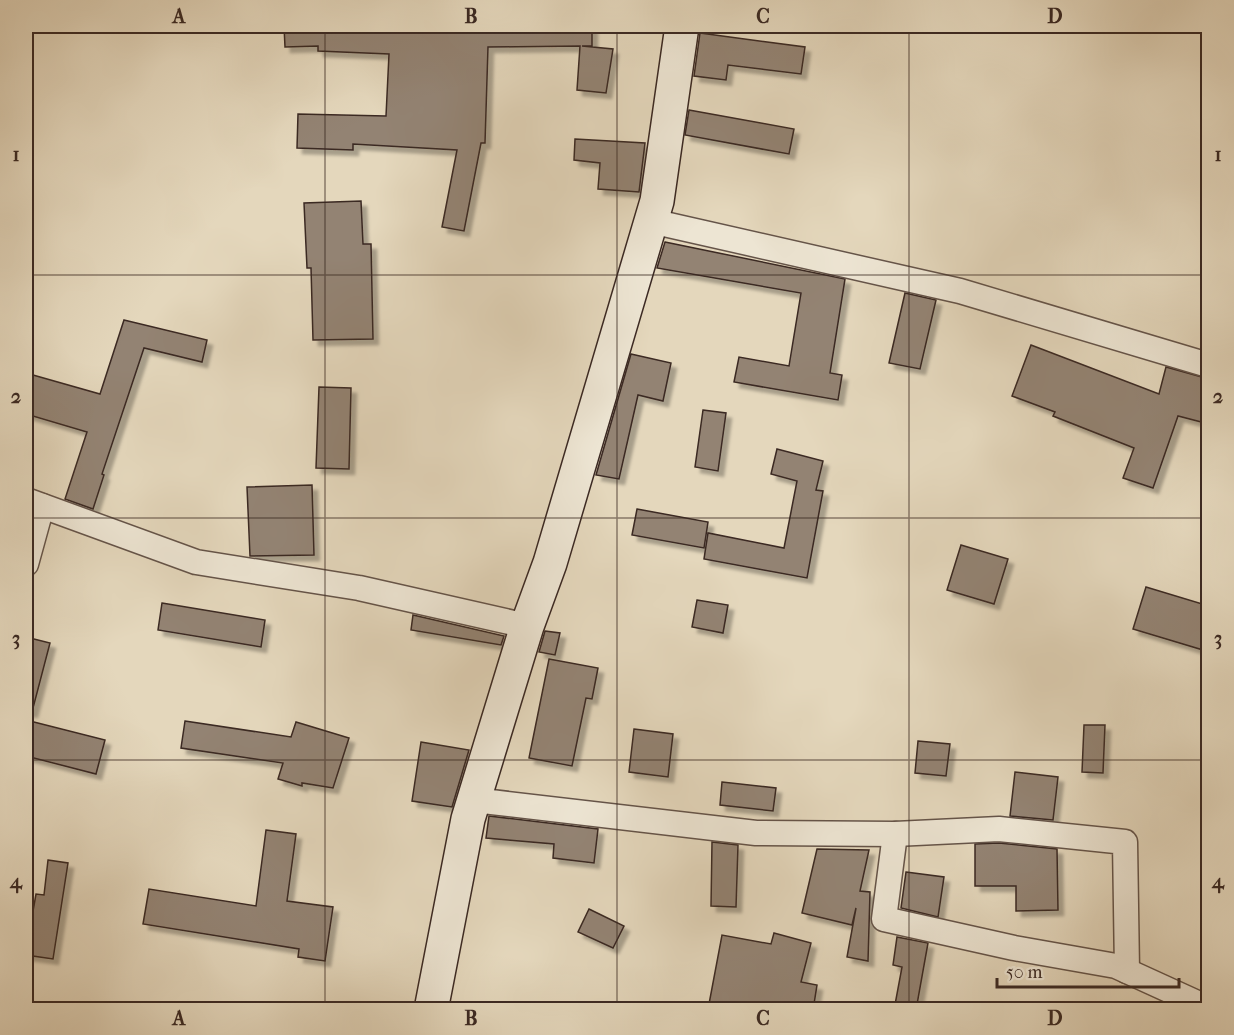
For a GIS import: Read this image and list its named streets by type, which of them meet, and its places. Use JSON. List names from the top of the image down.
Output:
{
  "scale_bar": "50 m",
  "grid": {
    "columns": [
      "A",
      "B",
      "C",
      "D"
    ],
    "rows": [
      "1",
      "2",
      "3",
      "4"
    ]
  }
}
